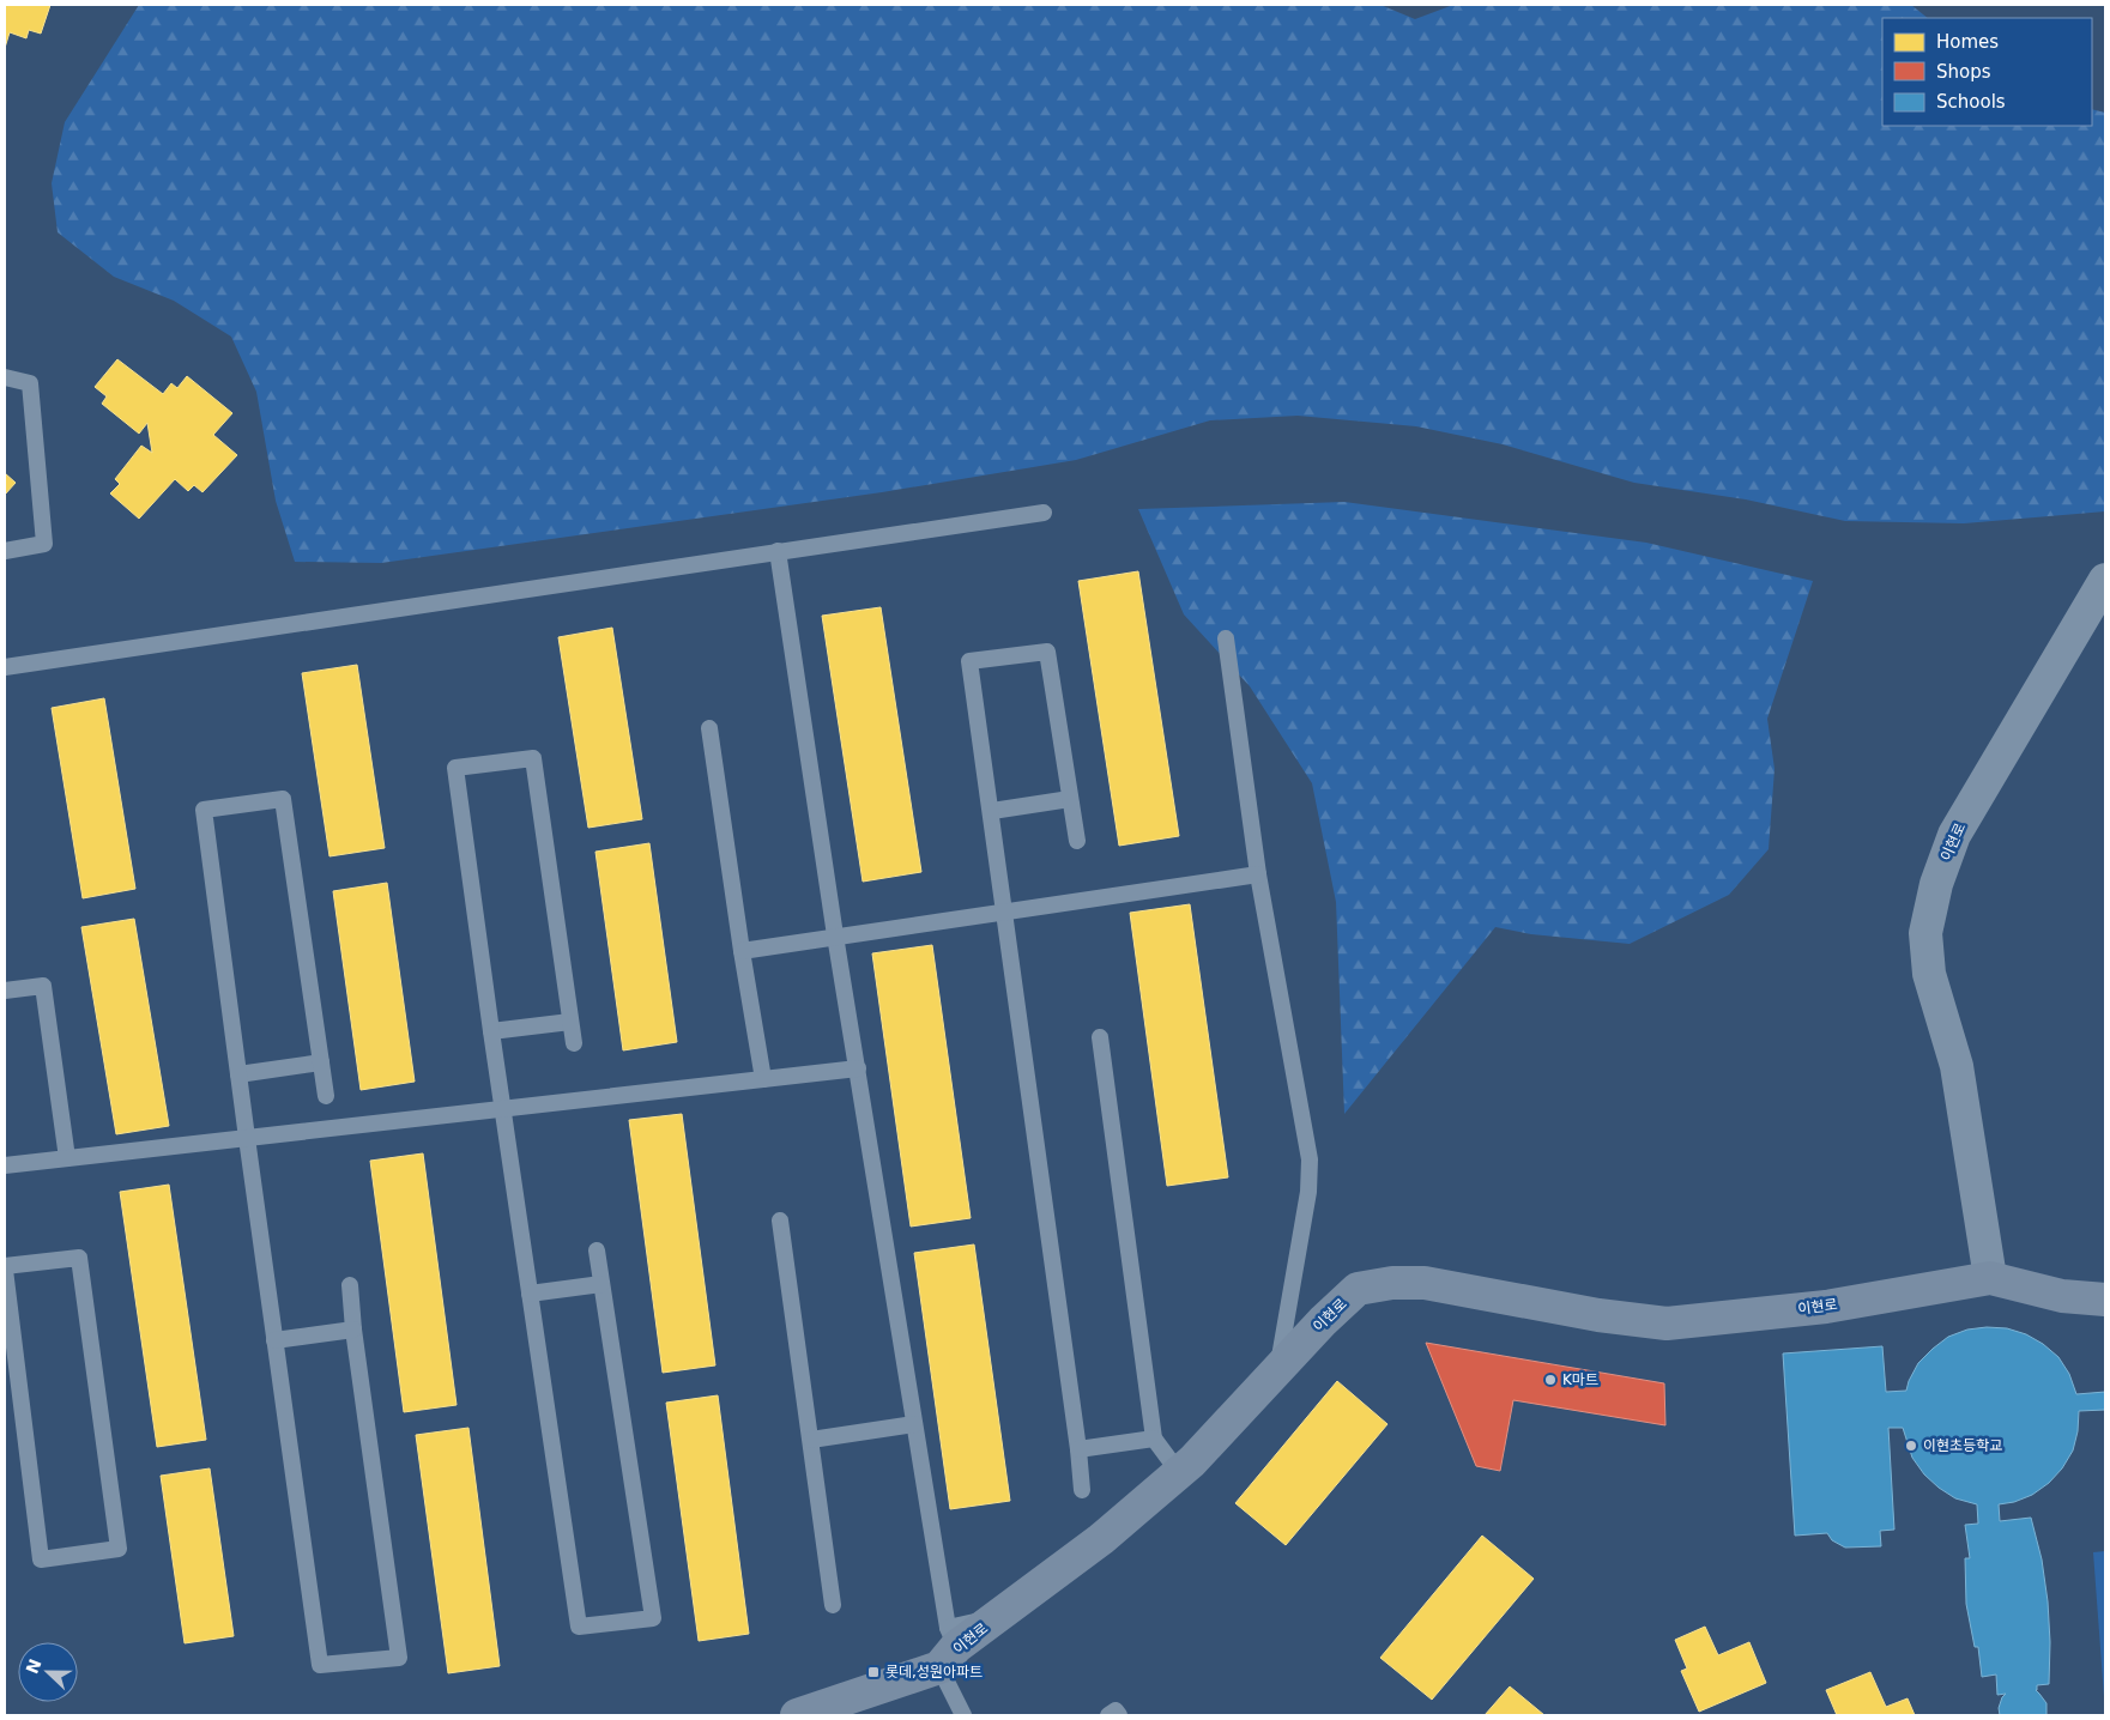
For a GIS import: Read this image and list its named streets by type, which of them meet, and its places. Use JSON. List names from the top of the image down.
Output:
{
  "streets": {
    "street": ["이현로"]
  },
  "places": {
    "other": ["K마트", "이현초등학교"],
    "transit": ["롯데,성원아파트"]
  },
  "legend": ["Homes", "Shops", "Schools"],
  "north": "left"
}
